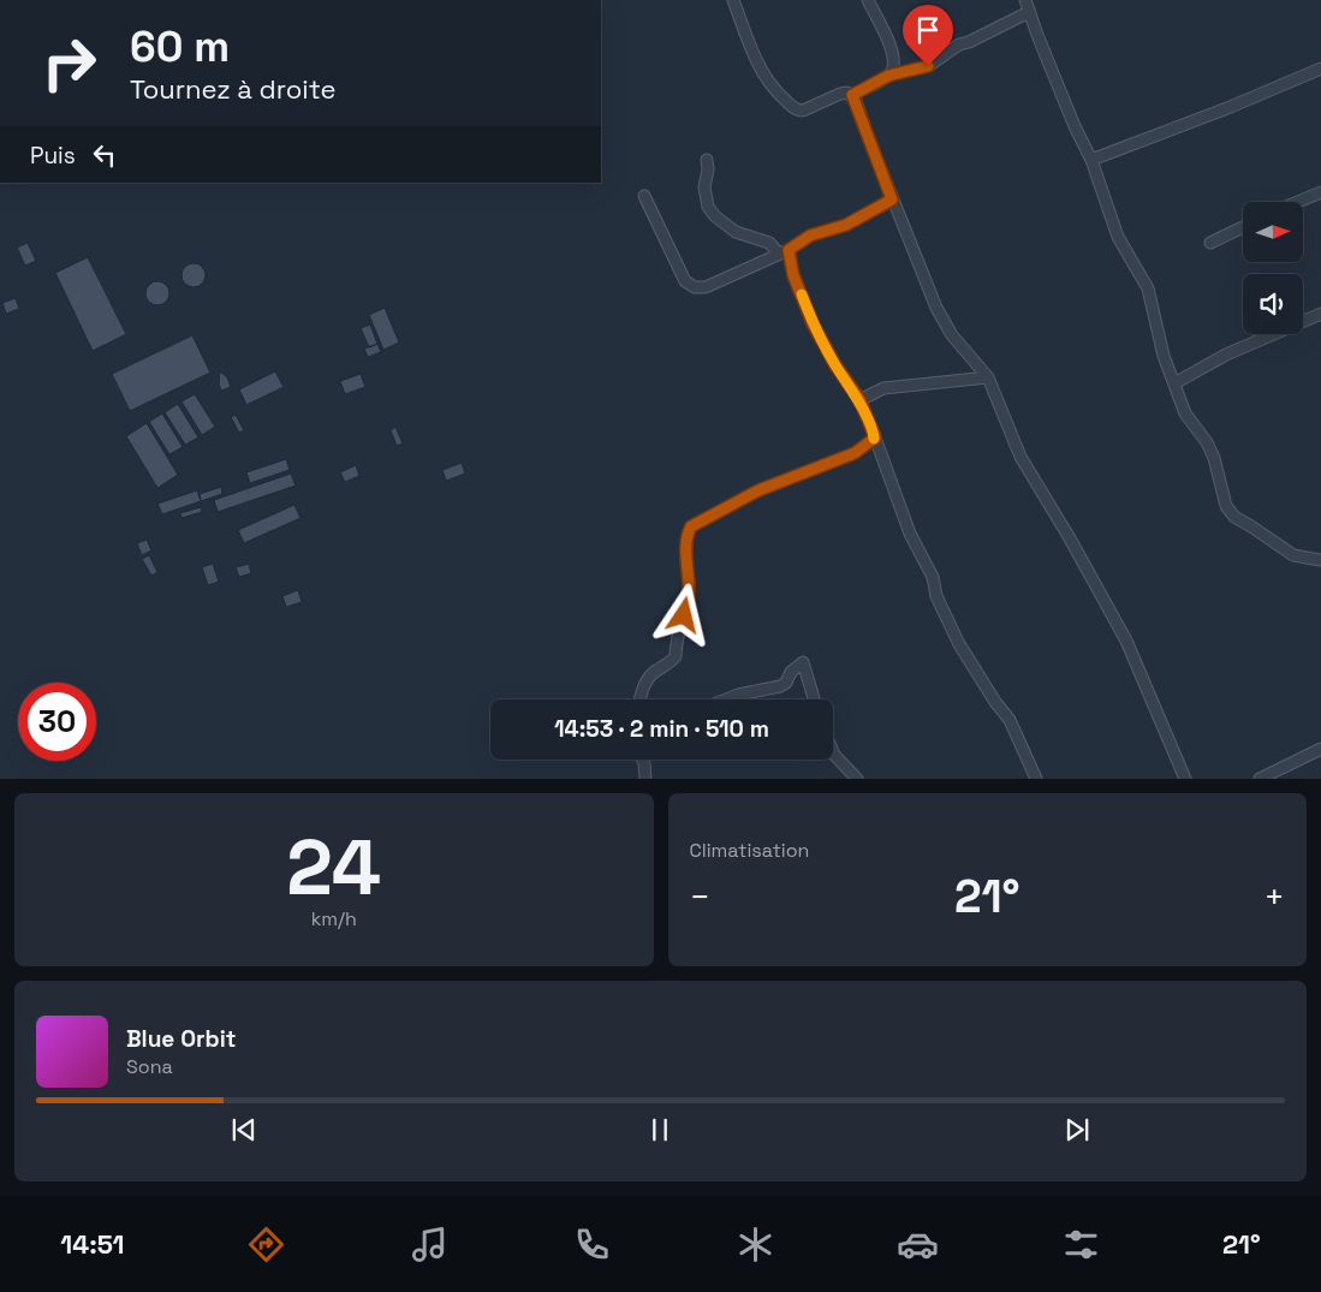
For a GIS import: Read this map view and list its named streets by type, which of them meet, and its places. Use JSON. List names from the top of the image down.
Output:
{
  "north": "right",
  "page": {
    "turn": ["60 m", "Tournez à droite"],
    "then": "Puis",
    "limit": "30",
    "trip": "14:53 · 2 min · 510 m",
    "tile": [
      ["24", "km/h"],
      "Climatisation"
    ],
    "heat": ["−", "21°", "+"],
    "song": ["Blue Orbit", "Sona"],
    "tabs": ["14:51", "21°"]
  }
}
